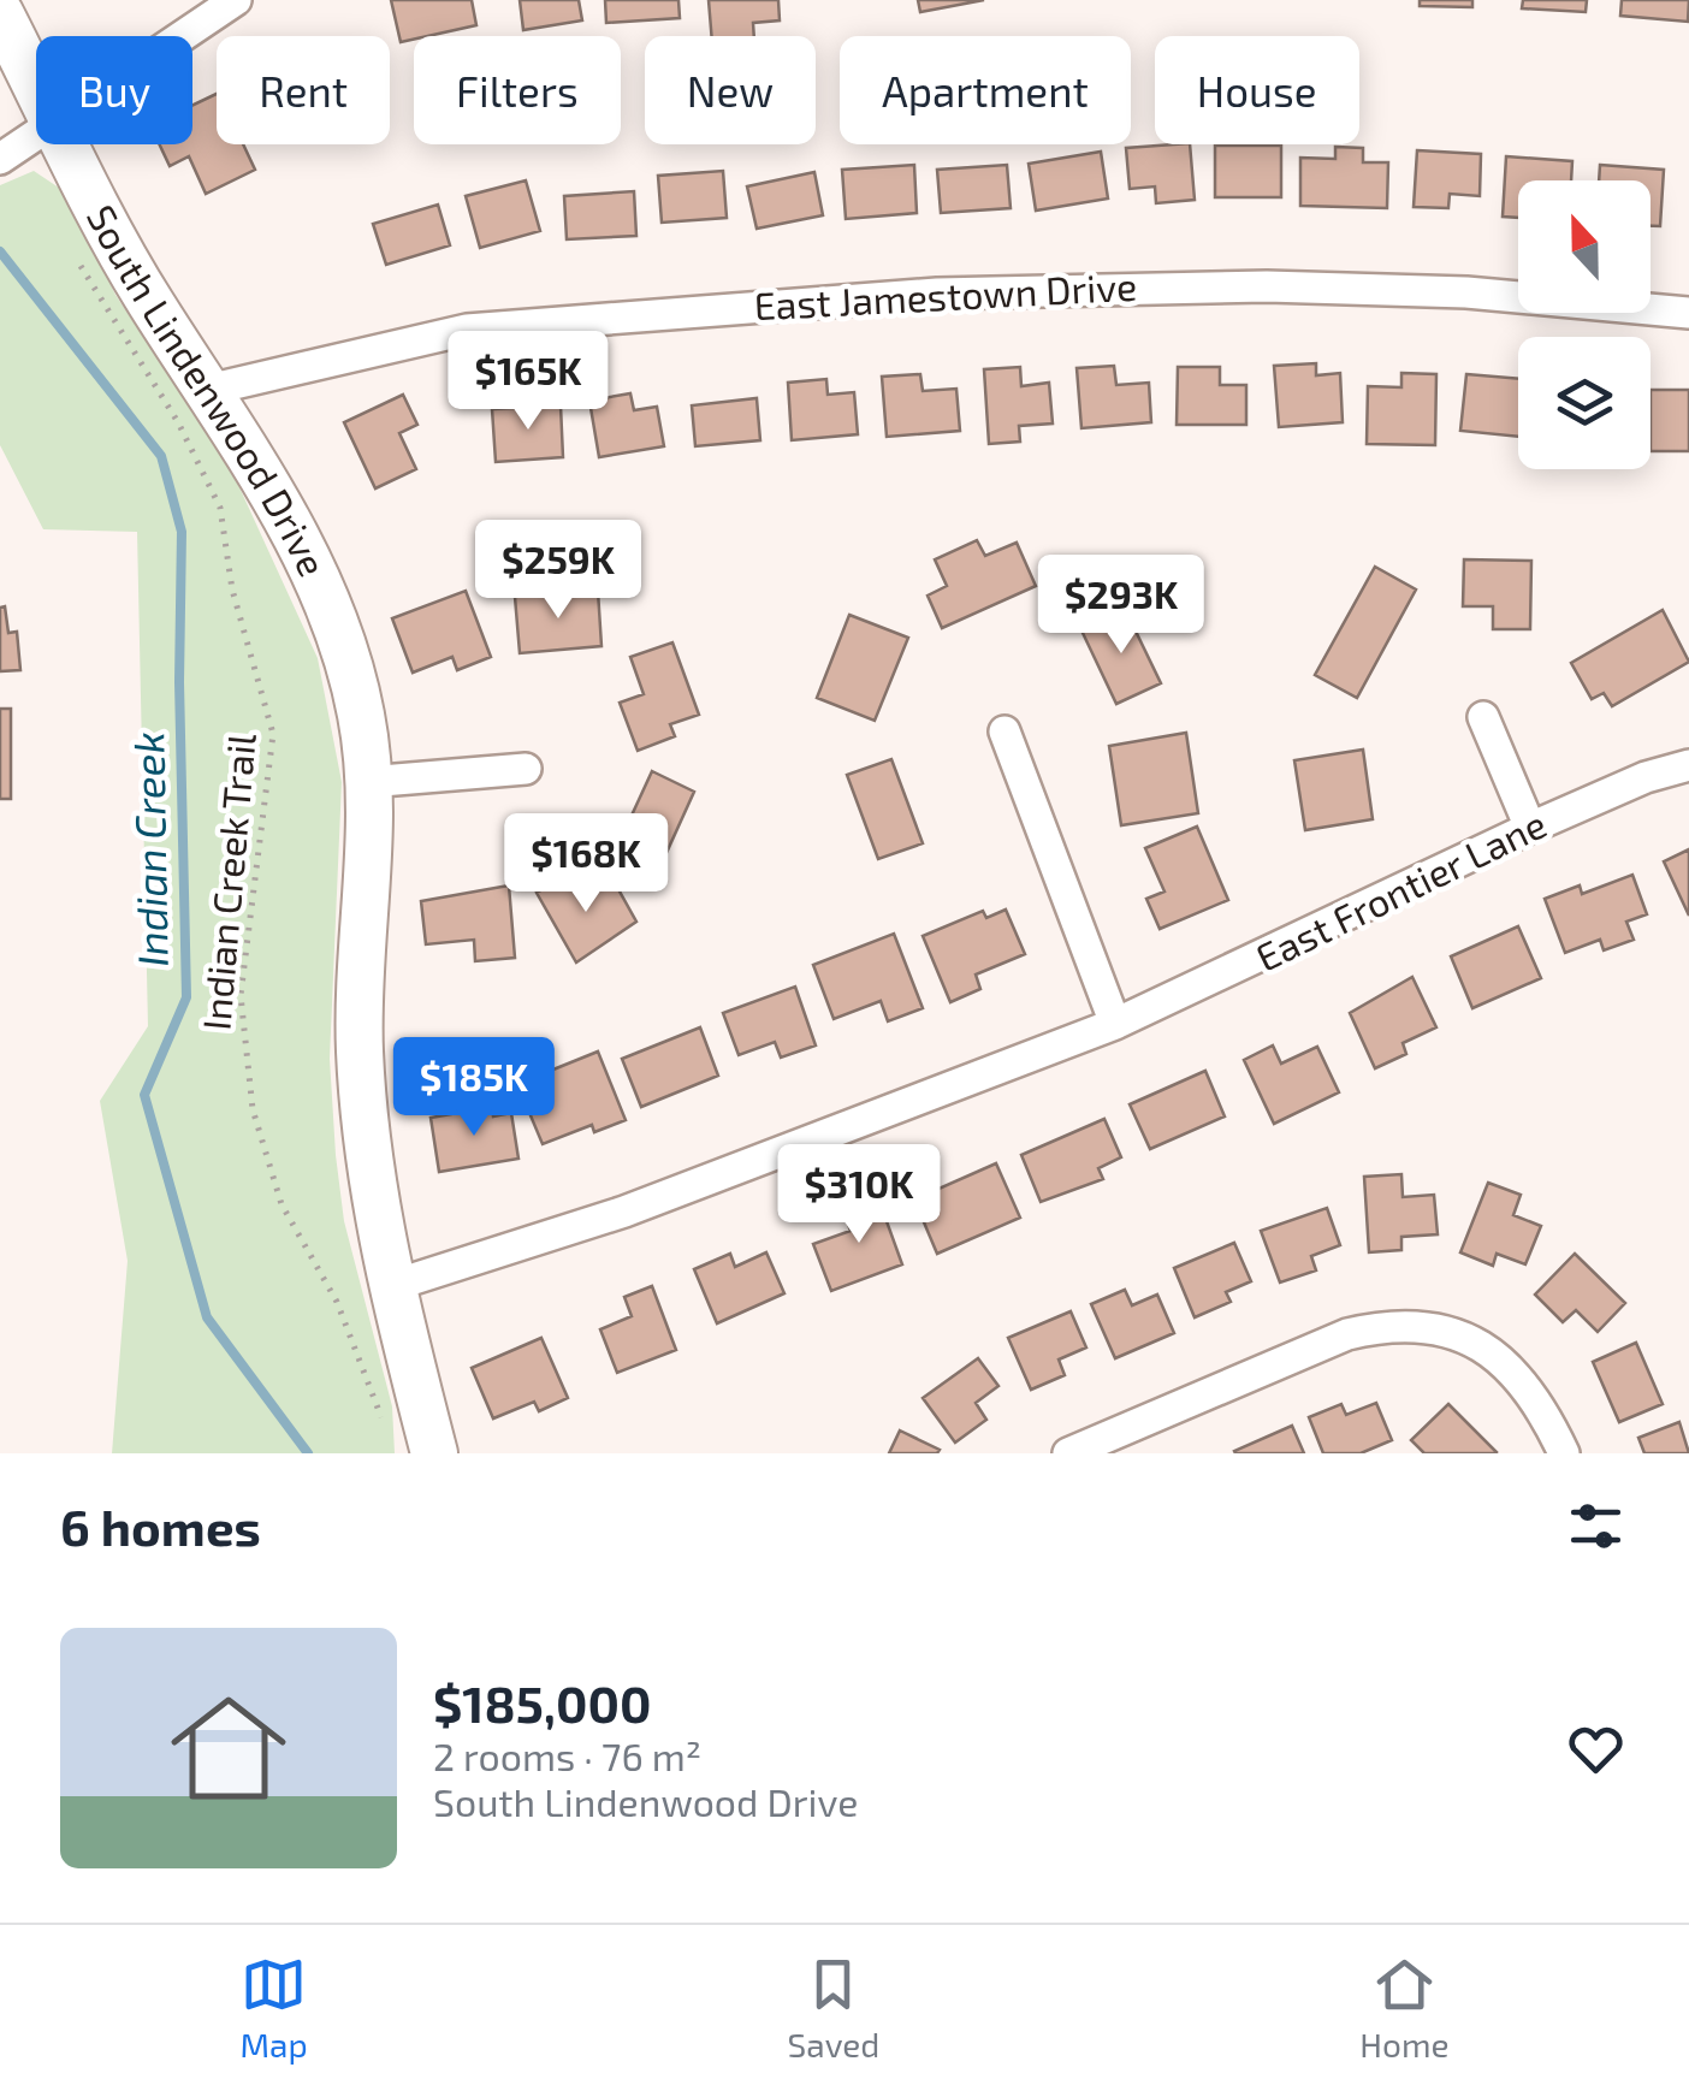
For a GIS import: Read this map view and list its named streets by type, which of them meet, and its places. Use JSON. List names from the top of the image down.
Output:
{
  "streets": {
    "street": ["East Jamestown Drive", "South Lindenwood Drive", "East Frontier Lane"],
    "path": ["Indian Creek Trail"]
  },
  "crossings": [
    ["East Jamestown Drive", "South Lindenwood Drive"],
    ["South Lindenwood Drive", "East Frontier Lane"]
  ],
  "water": ["Indian Creek"],
  "north": "top",
  "page": {
    "chip": [
      "Buy",
      "Rent",
      "Filters",
      "New",
      "Apartment",
      "House"
    ],
    "price": [
      "$165K",
      "$259K",
      "$293K",
      "$168K",
      "$185K",
      "$310K"
    ],
    "heading": "6 homes",
    "list": [
      {
        "name": "$185,000",
        "note": "2 rooms · 76 m² · South Lindenwood Drive"
      }
    ],
    "tabs": ["Map", "Saved", "Home"]
  }
}
